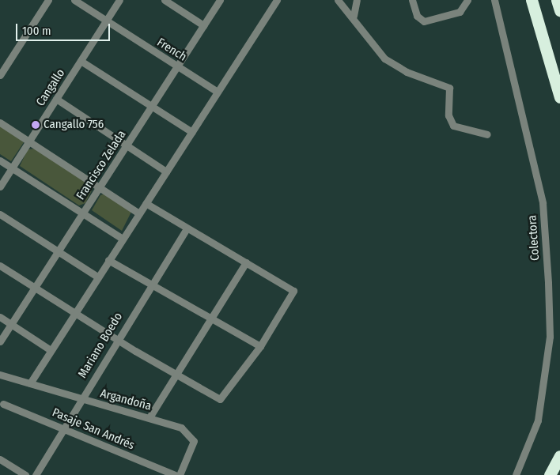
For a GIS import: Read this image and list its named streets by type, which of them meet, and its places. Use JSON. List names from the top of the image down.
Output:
{
  "streets": {
    "street": [
      "French",
      "Cangallo",
      "Francisco Zelada",
      "Colectora",
      "Mariano Boedo",
      "Argandoña",
      "Pasaje San Andrés"
    ]
  },
  "crossings": [
    ["French", "Cangallo"],
    ["French", "Francisco Zelada"],
    ["Mariano Boedo", "Argandoña"],
    ["Mariano Boedo", "Pasaje San Andrés"]
  ],
  "places": ["Cangallo 756"],
  "scale_bar": "100 m"
}
